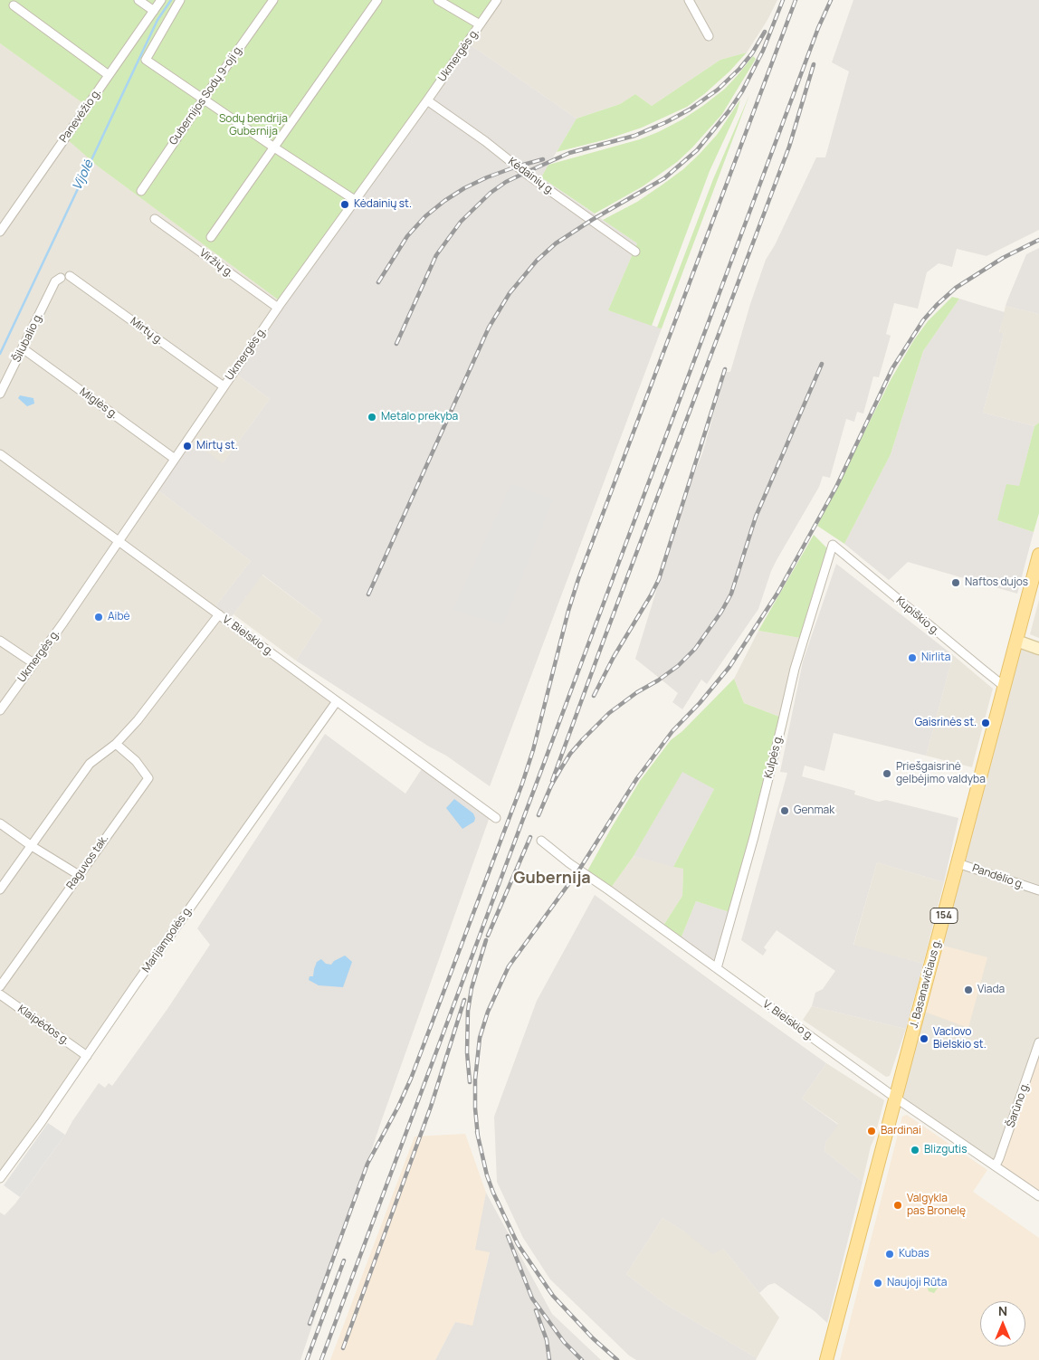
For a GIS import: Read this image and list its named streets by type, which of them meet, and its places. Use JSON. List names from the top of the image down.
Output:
{
  "streets": {
    "main road": ["154", "J. Basanavičiaus g."],
    "street": [
      "Ukmergės g.",
      "Gubernijos Sodų 9-oji g.",
      "Panevėžio g.",
      "Kėdainių g.",
      "Viržių g.",
      "Mirtų g.",
      "Šilubalio g.",
      "Miglės g.",
      "Kupiškio g.",
      "V. Bielskio g.",
      "Kulpės g.",
      "Raguvos tak.",
      "Pandėlio g.",
      "Marijampolės g.",
      "Klaipėdos g.",
      "Šarūno g."
    ]
  },
  "crossings": [
    ["Ukmergės g.", "Kėdainių g."],
    ["Ukmergės g.", "Viržių g."],
    ["Ukmergės g.", "Mirtų g."],
    ["Ukmergės g.", "Miglės g."],
    ["Ukmergės g.", "V. Bielskio g."],
    ["Šilubalio g.", "Miglės g."],
    ["Kupiškio g.", "Kulpės g."],
    ["Kupiškio g.", "J. Basanavičiaus g."],
    ["V. Bielskio g.", "Kulpės g."],
    ["V. Bielskio g.", "Marijampolės g."],
    ["V. Bielskio g.", "J. Basanavičiaus g."],
    ["V. Bielskio g.", "Šarūno g."],
    ["Pandėlio g.", "J. Basanavičiaus g."],
    ["Marijampolės g.", "Klaipėdos g."]
  ],
  "districts": ["Gubernija"],
  "water": ["Vijolė"],
  "parks": ["Sodų bendrija Gubernija"],
  "places": [
    "Kėdainių st.",
    "Metalo prekyba",
    "Mirtų st.",
    "Naftos dujos",
    "Aibė",
    "Nirlita",
    "Gaisrinės st.",
    "Priešgaisrinė gelbėjimo valdyba",
    "Genmak",
    "Viada",
    "Vaclovo Bielskio st.",
    "Bardinai",
    "Blizgutis",
    "Valgykla pas Bronelę",
    "Kubas",
    "Naujoji Rūta"
  ],
  "north": "top"
}
